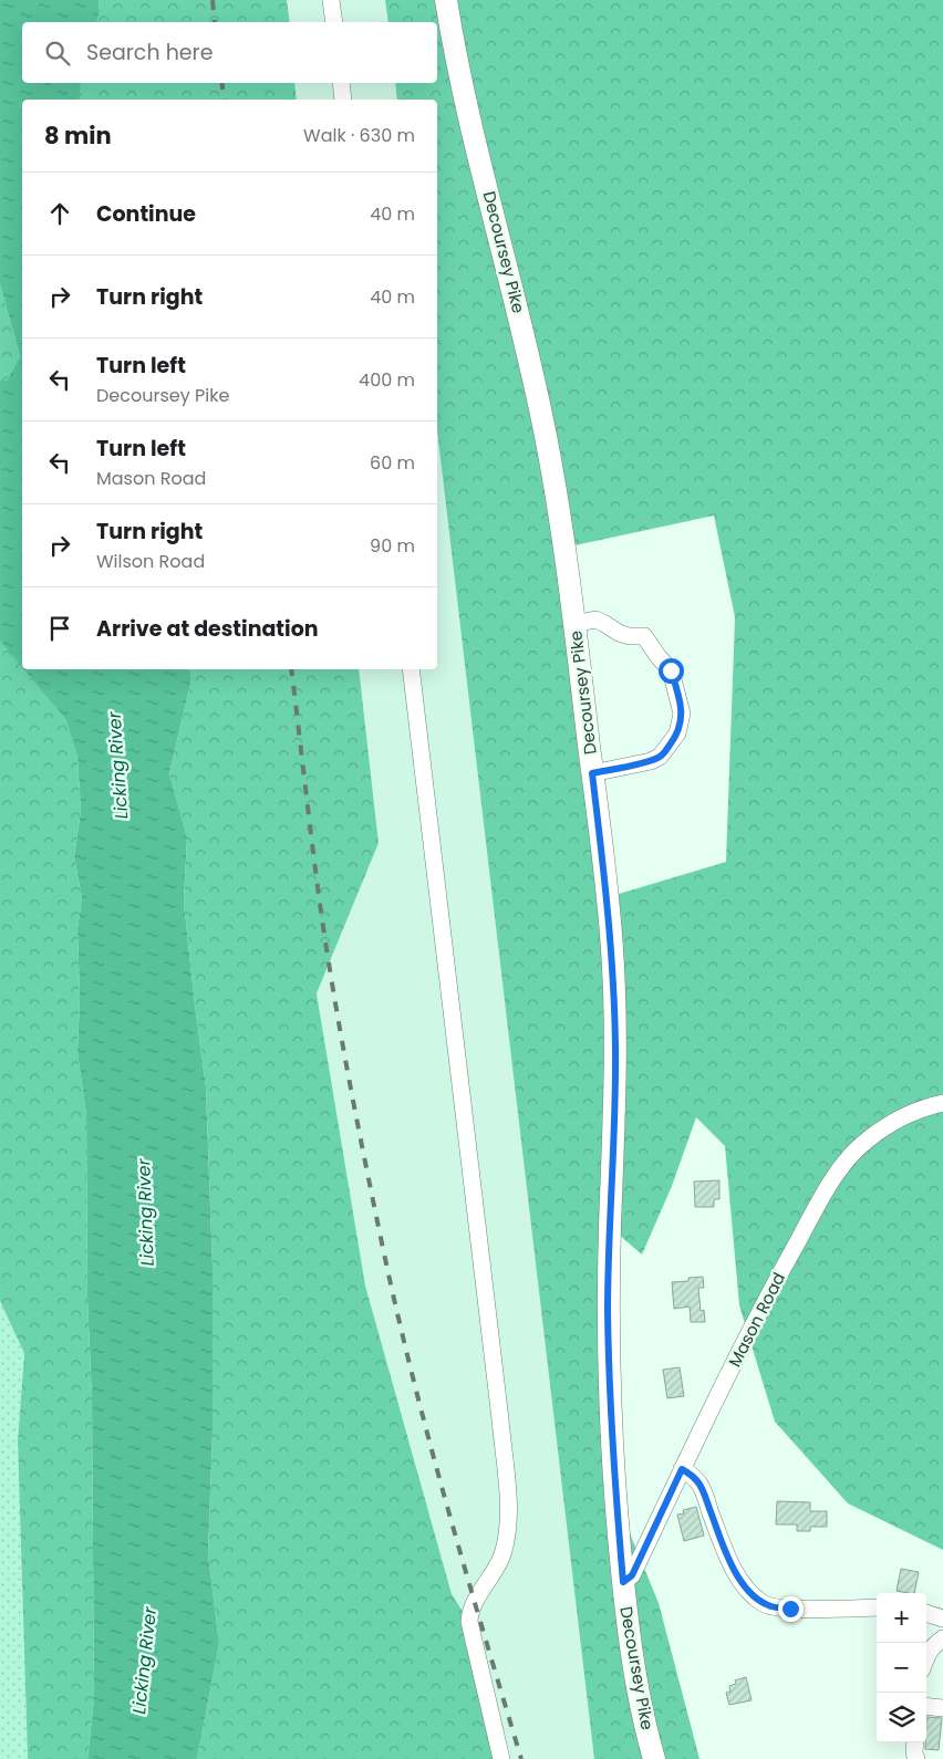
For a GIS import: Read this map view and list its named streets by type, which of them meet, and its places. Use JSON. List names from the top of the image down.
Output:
{
  "streets": {
    "main road": ["Decoursey Pike"],
    "street": ["Mason Road"]
  },
  "crossings": [
    ["Decoursey Pike", "Mason Road"]
  ],
  "water": ["Licking River"],
  "page": {
    "search": "Search here",
    "heading": ["8 min", "Walk · 630 m"],
    "list": [
      ["Continue", "40 m"],
      ["Turn right", "40 m"],
      ["Turn left", "Decoursey Pike", "400 m"],
      ["Turn left", "Mason Road", "60 m"],
      ["Turn right", "Wilson Road", "90 m"],
      "Arrive at destination"
    ],
    "map_buttons": ["+", "−"]
  }
}
